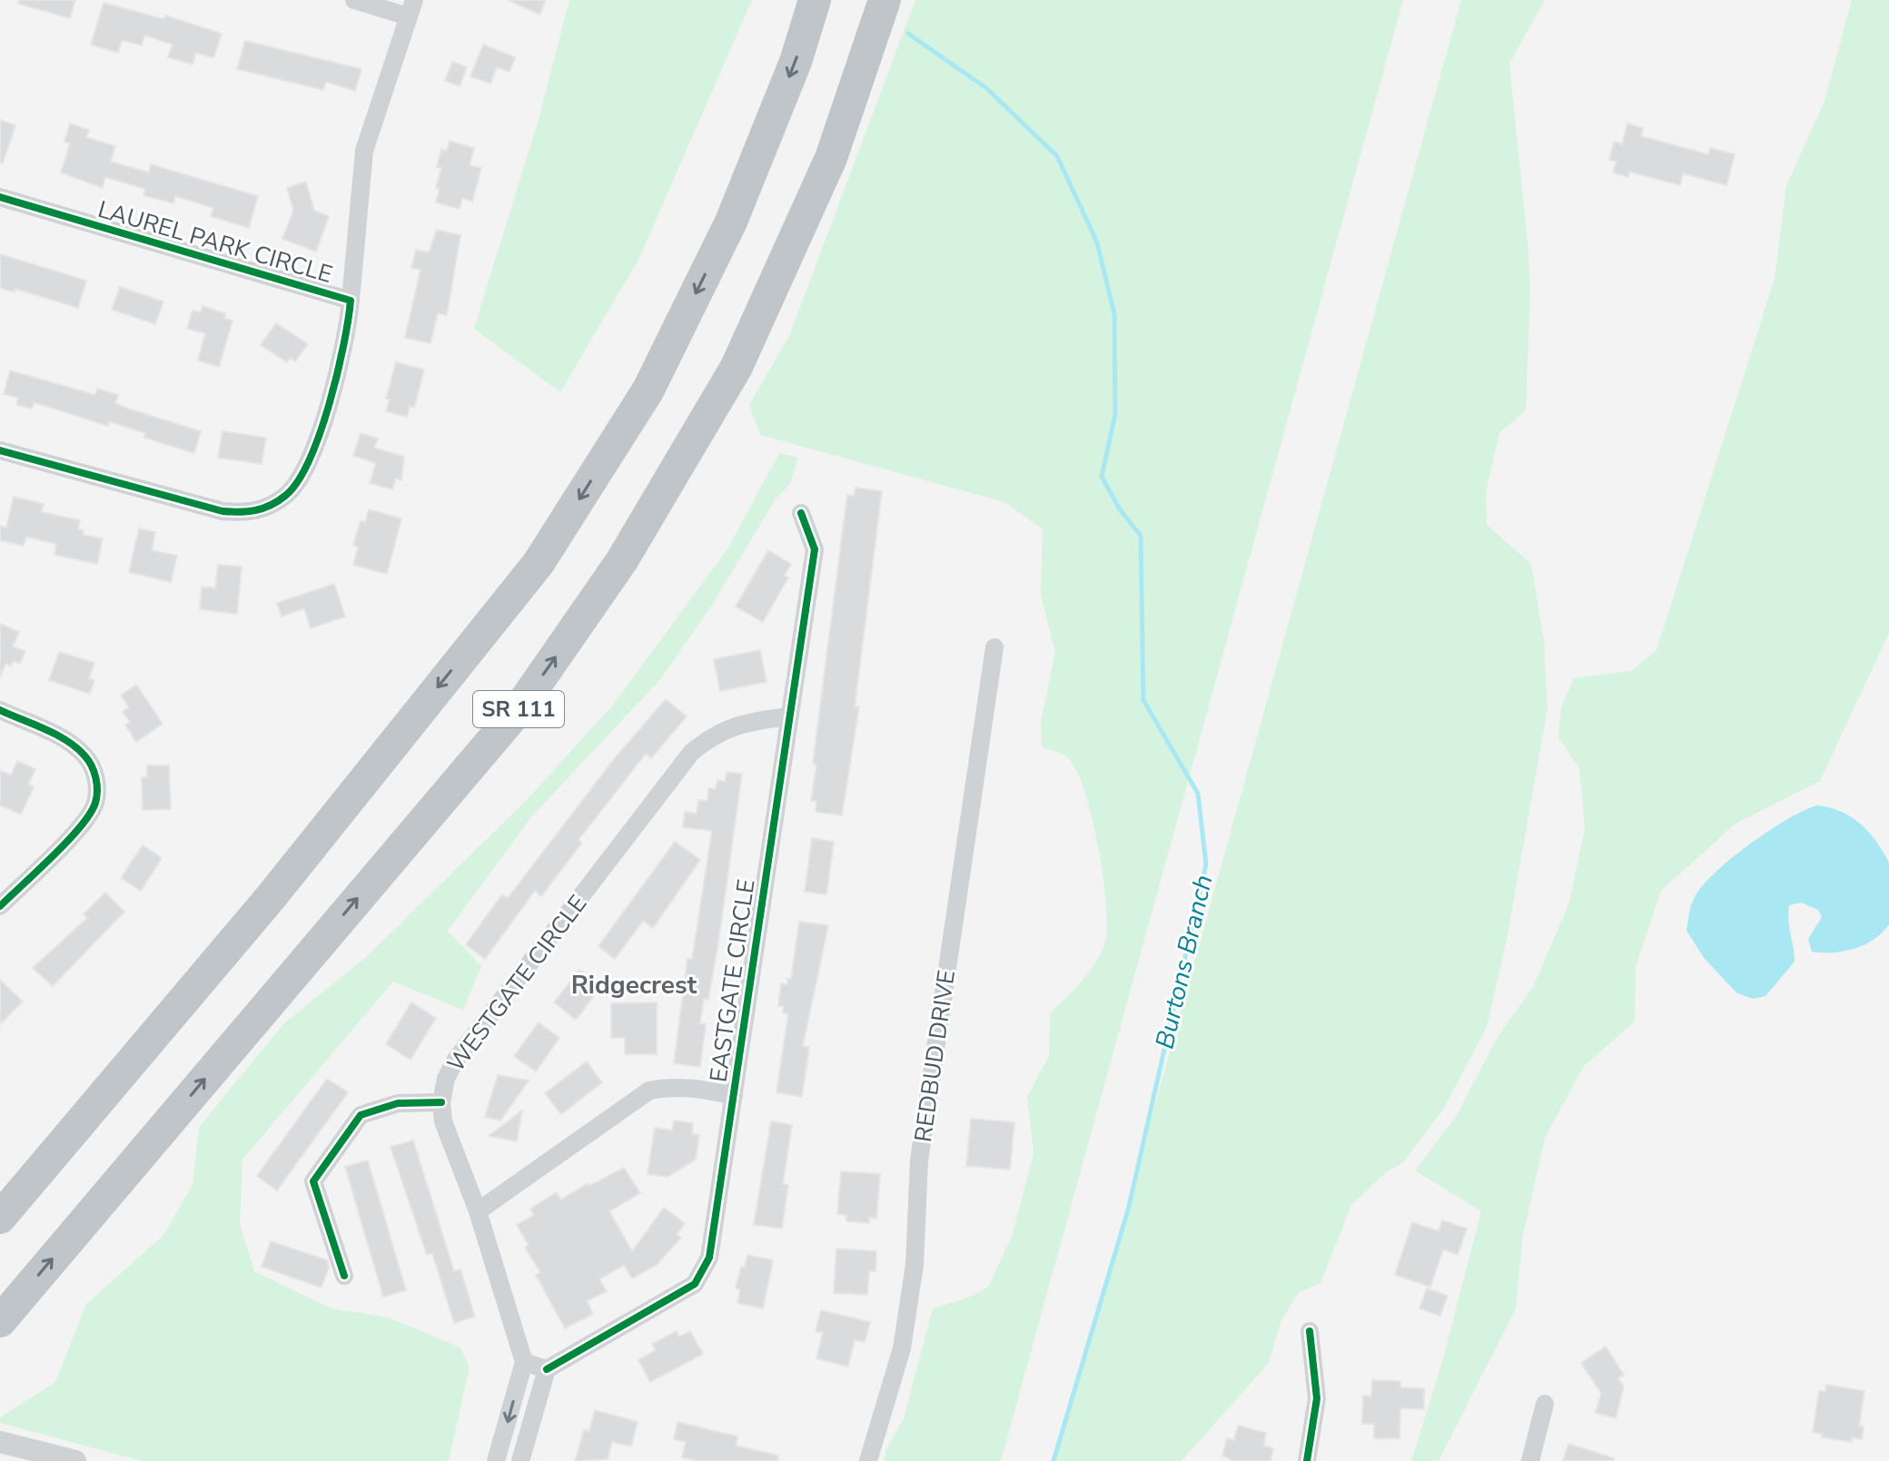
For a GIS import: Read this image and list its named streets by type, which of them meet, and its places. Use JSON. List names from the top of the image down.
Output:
{
  "streets": {
    "highway": ["SR 111"],
    "street": [
      "LAUREL PARK CIRCLE",
      "EASTGATE CIRCLE",
      "WESTGATE CIRCLE",
      "REDBUD DRIVE"
    ]
  },
  "crossings": [
    ["EASTGATE CIRCLE", "WESTGATE CIRCLE"]
  ],
  "districts": ["Ridgecrest"],
  "water": ["Burtons Branch"]
}
